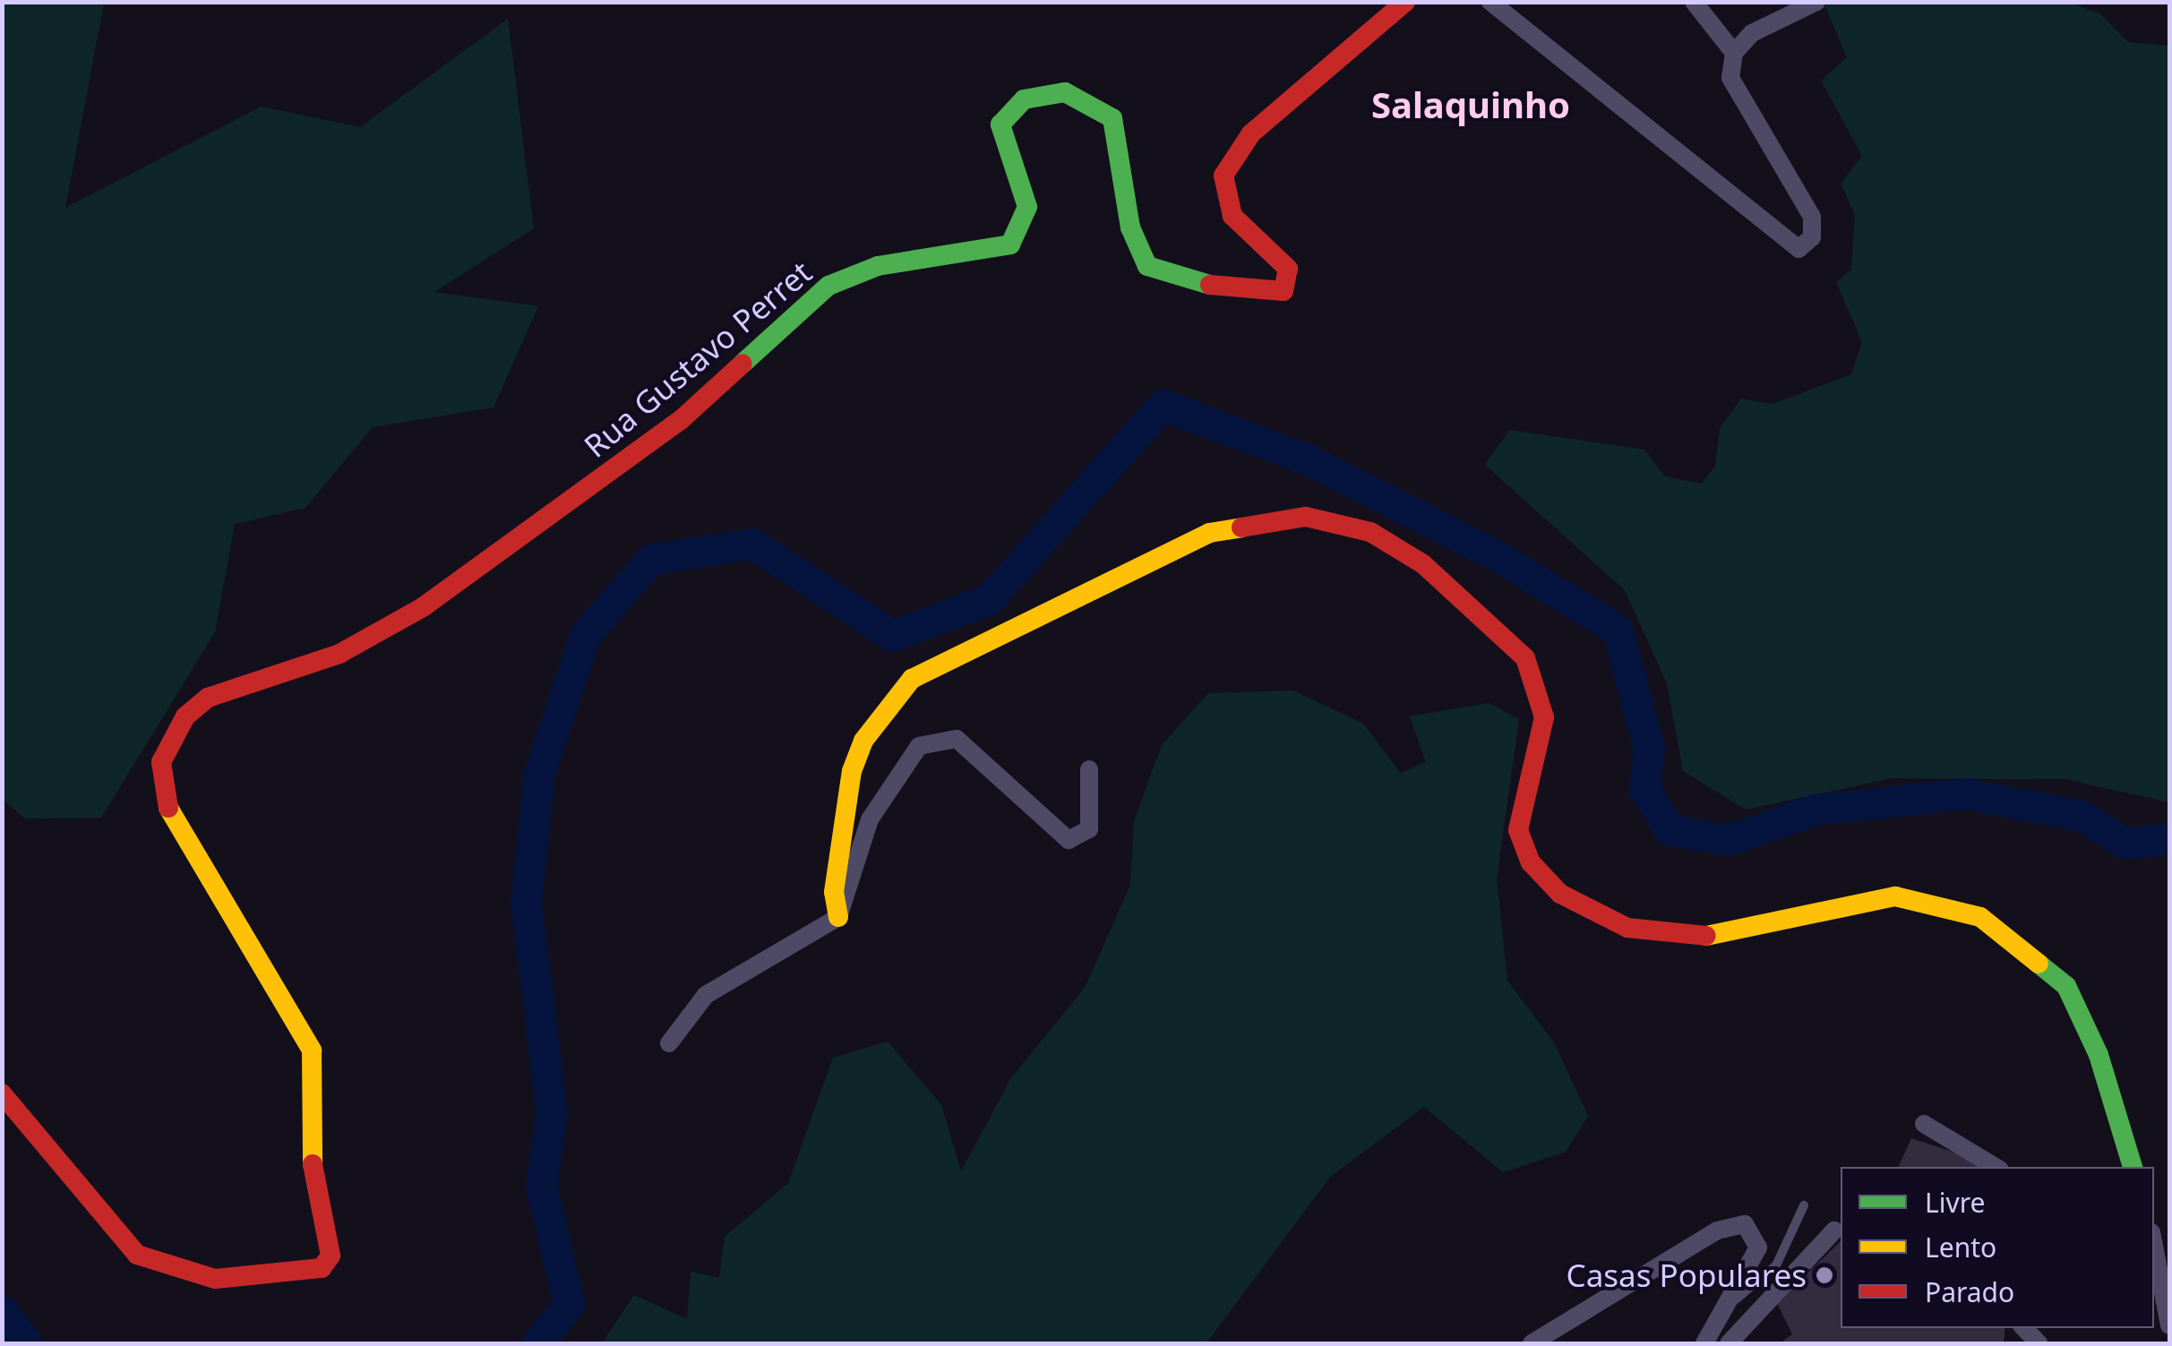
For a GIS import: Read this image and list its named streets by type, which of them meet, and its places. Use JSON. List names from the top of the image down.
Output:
{
  "streets": {
    "street": ["Rua Gustavo Perret"]
  },
  "districts": ["Salaquinho"],
  "places": ["Casas Populares"],
  "legend": ["Livre", "Lento", "Parado"]
}
